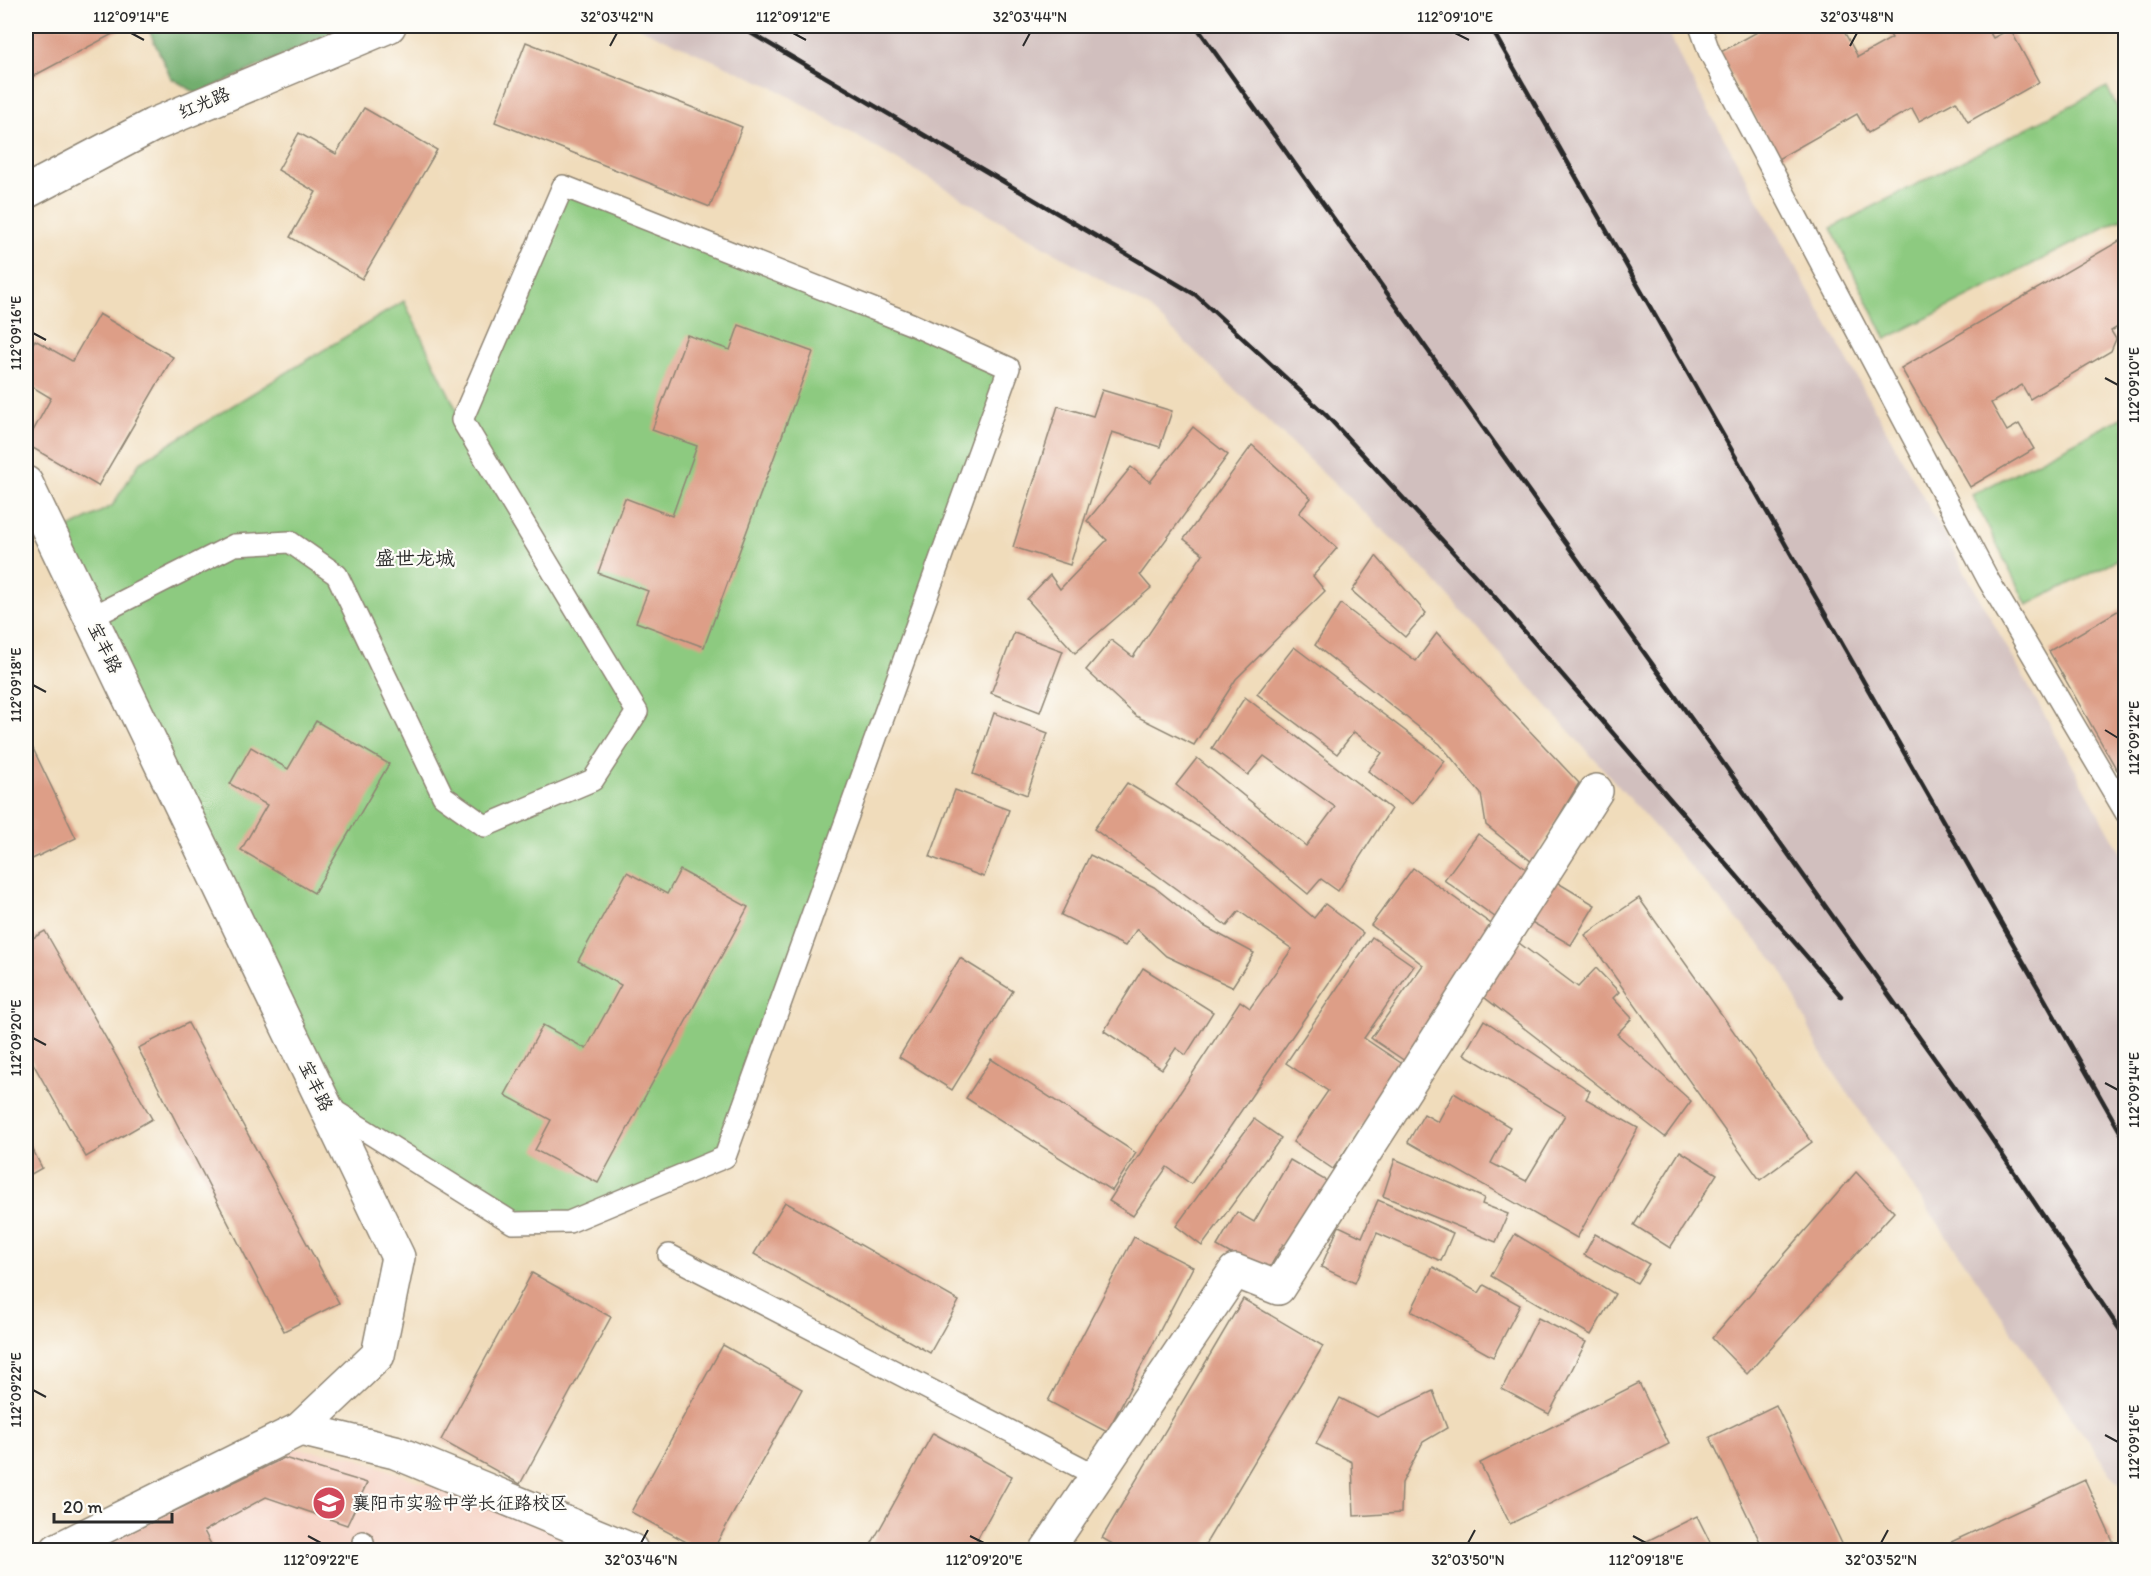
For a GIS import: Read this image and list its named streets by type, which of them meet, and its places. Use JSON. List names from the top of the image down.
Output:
{
  "streets": {
    "street": ["红光路", "宝丰路"]
  },
  "districts": ["盛世龙城"],
  "places": {
    "school or university": ["襄阳市实验中学长征路校区"]
  },
  "scale_bar": "20 m",
  "coordinates": [
    "112°09'14\"E",
    "32°03'42\"N",
    "112°09'12\"E",
    "32°03'44\"N",
    "112°09'10\"E",
    "32°03'48\"N",
    "112°09'16\"E",
    "112°09'18\"E",
    "112°09'20\"E",
    "112°09'22\"E",
    "32°03'46\"N",
    "32°03'50\"N",
    "32°03'52\"N"
  ]
}
